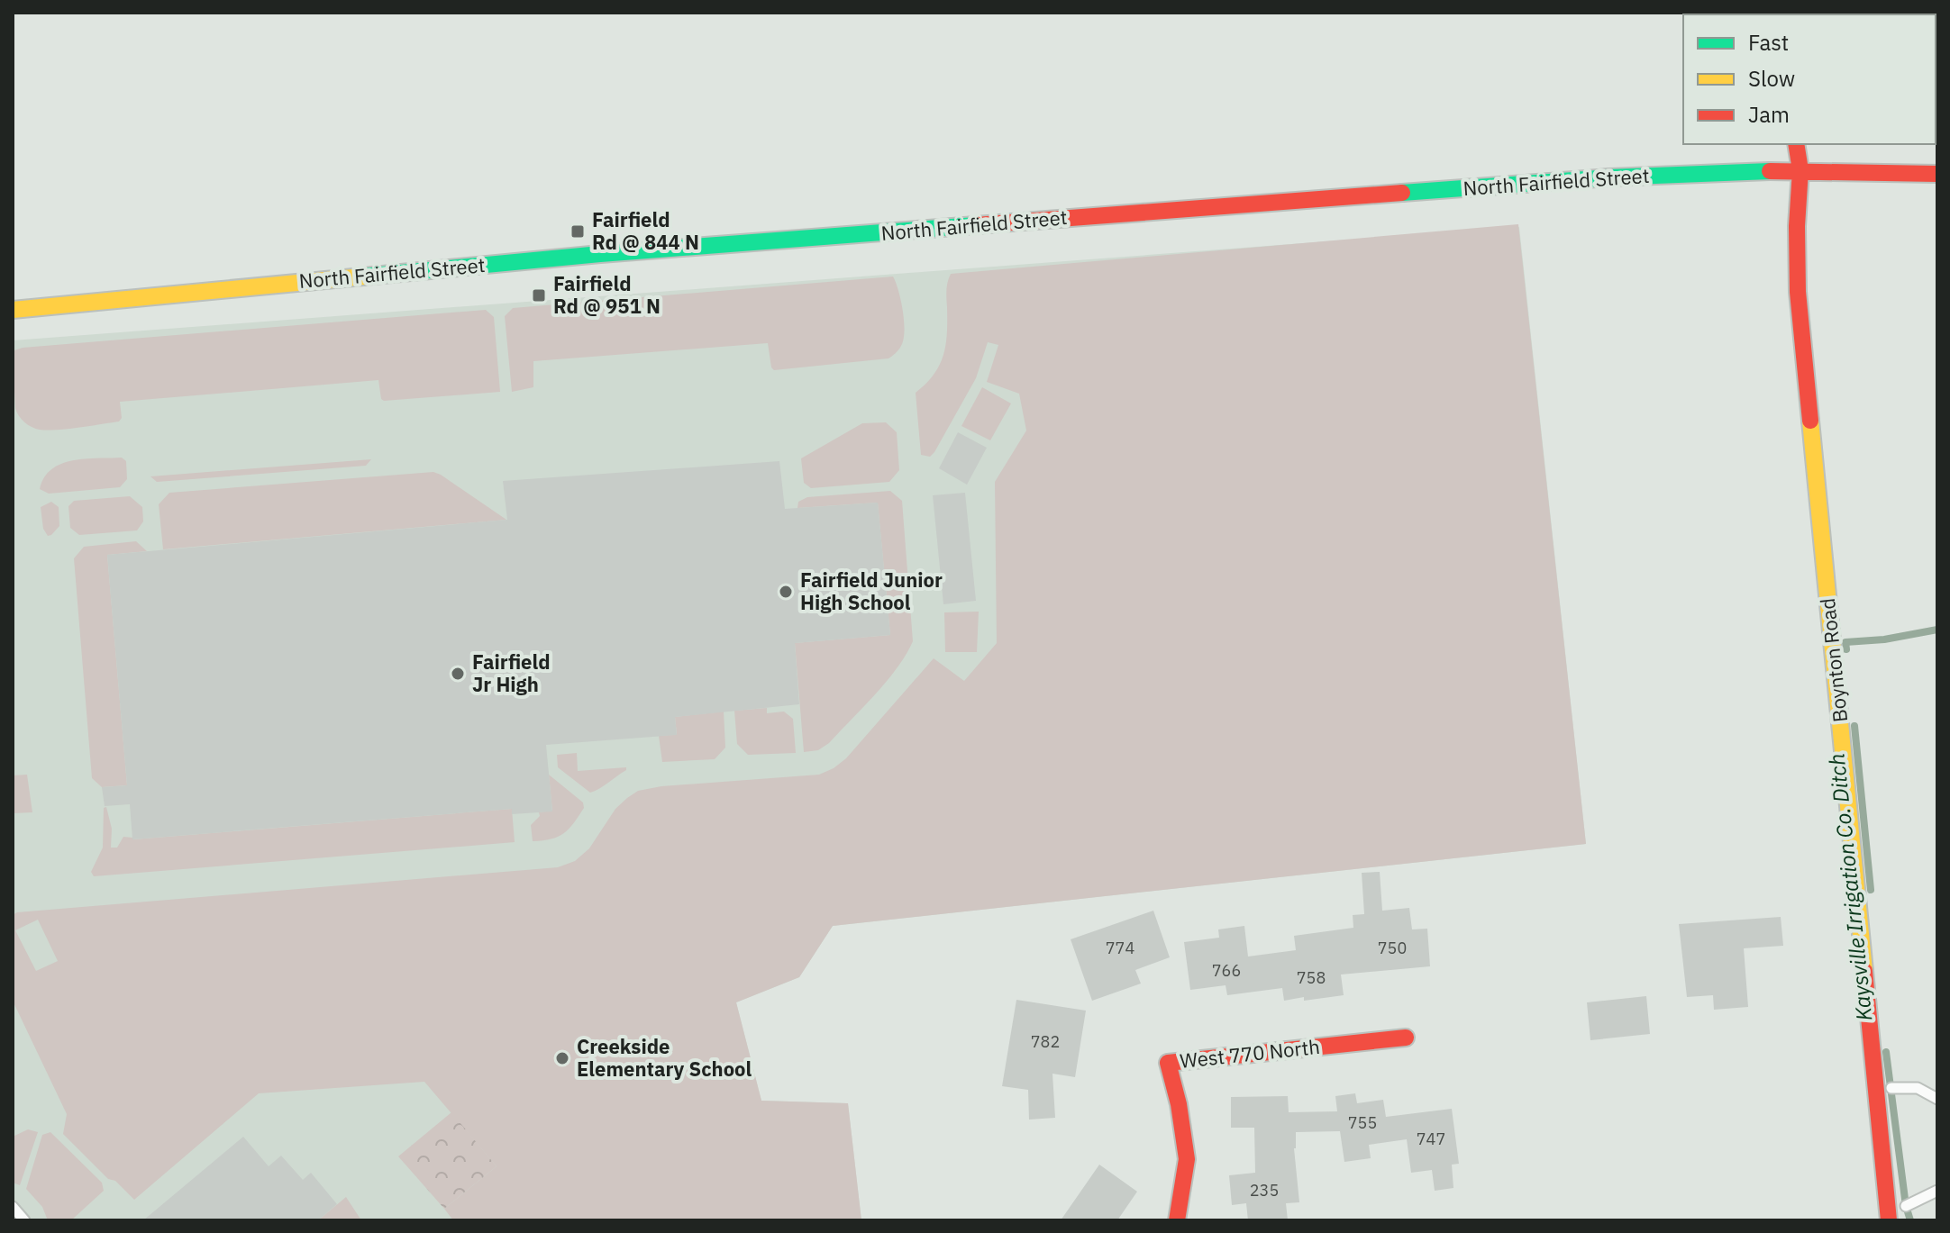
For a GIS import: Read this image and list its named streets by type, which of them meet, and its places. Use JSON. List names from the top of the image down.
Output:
{
  "streets": {
    "street": ["North Fairfield Street", "Boynton Road", "West 770 North"]
  },
  "crossings": [
    ["North Fairfield Street", "Boynton Road"]
  ],
  "water": ["Kaysville Irrigation Co. Ditch"],
  "places": {
    "transit": ["Fairfield Rd @ 844 N", "Fairfield Rd @ 951 N"],
    "other": ["Fairfield Junior High School", "Fairfield Jr High", "Creekside Elementary School"]
  },
  "house_numbers": [
    "774",
    "750",
    "766",
    "758",
    "782",
    "755",
    "747",
    "235"
  ],
  "legend": ["Fast", "Slow", "Jam"]
}
